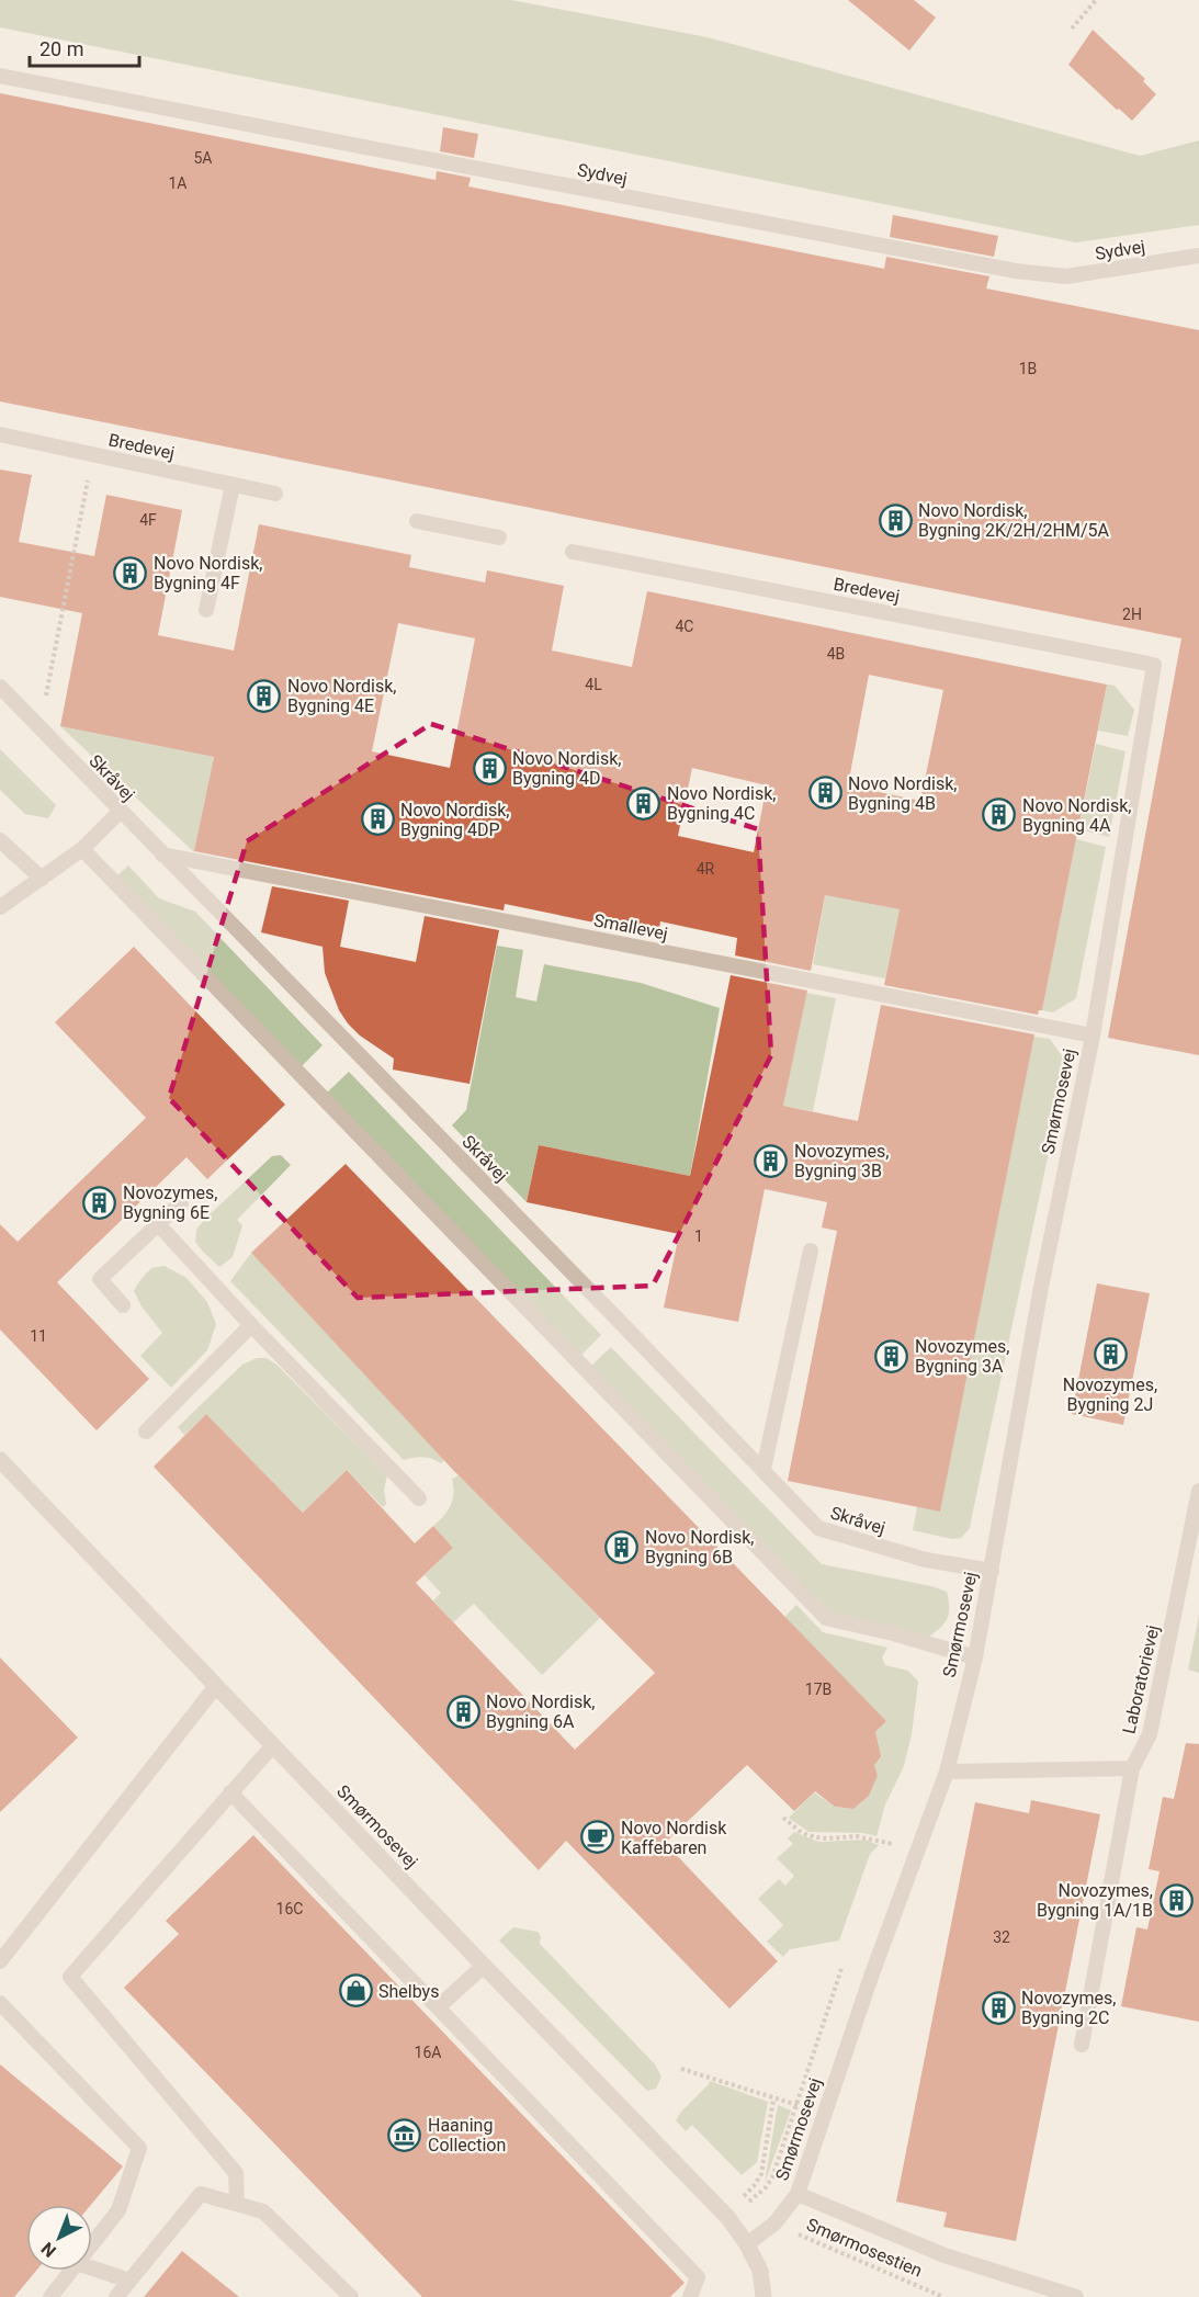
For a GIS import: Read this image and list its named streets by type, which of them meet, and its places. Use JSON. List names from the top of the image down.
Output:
{
  "streets": {
    "street": ["Smørmosevej"],
    "lane": [
      "Sydvej",
      "Bredevej",
      "Skråvej",
      "Smallevej",
      "Laboratorievej"
    ],
    "path": ["Smørmosestien"]
  },
  "crossings": [
    ["Bredevej", "Smørmosevej"],
    ["Skråvej", "Smallevej"],
    ["Skråvej", "Smørmosevej"],
    ["Smallevej", "Smørmosevej"],
    ["Smørmosevej", "Smørmosestien"]
  ],
  "places": {
    "building": [
      "Novo Nordisk, Bygning 2K/2H/2HM/5A",
      "Novo Nordisk, Bygning 4F",
      "Novo Nordisk, Bygning 4E",
      "Novo Nordisk, Bygning 4D",
      "Novo Nordisk, Bygning 4B",
      "Novo Nordisk, Bygning 4C",
      "Novo Nordisk, Bygning 4A",
      "Novo Nordisk, Bygning 4DP",
      "Novozymes, Bygning 3B",
      "Novozymes, Bygning 6E",
      "Novozymes, Bygning 2J",
      "Novozymes, Bygning 3A",
      "Novo Nordisk, Bygning 6B",
      "Novo Nordisk, Bygning 6A",
      "Novozymes, Bygning 1A/1B",
      "Novozymes, Bygning 2C"
    ],
    "cafe": ["Novo Nordisk Kaffebaren"],
    "shop": ["Shelbys"],
    "museum": ["Haaning Collection"]
  },
  "house_numbers": [
    "5A",
    "1A",
    "1B",
    "4F",
    "2H",
    "4C",
    "4B",
    "4L",
    "4R",
    "1",
    "11",
    "17B",
    "16C",
    "32",
    "16A"
  ],
  "scale_bar": "20 m",
  "north": "bottom left"
}
